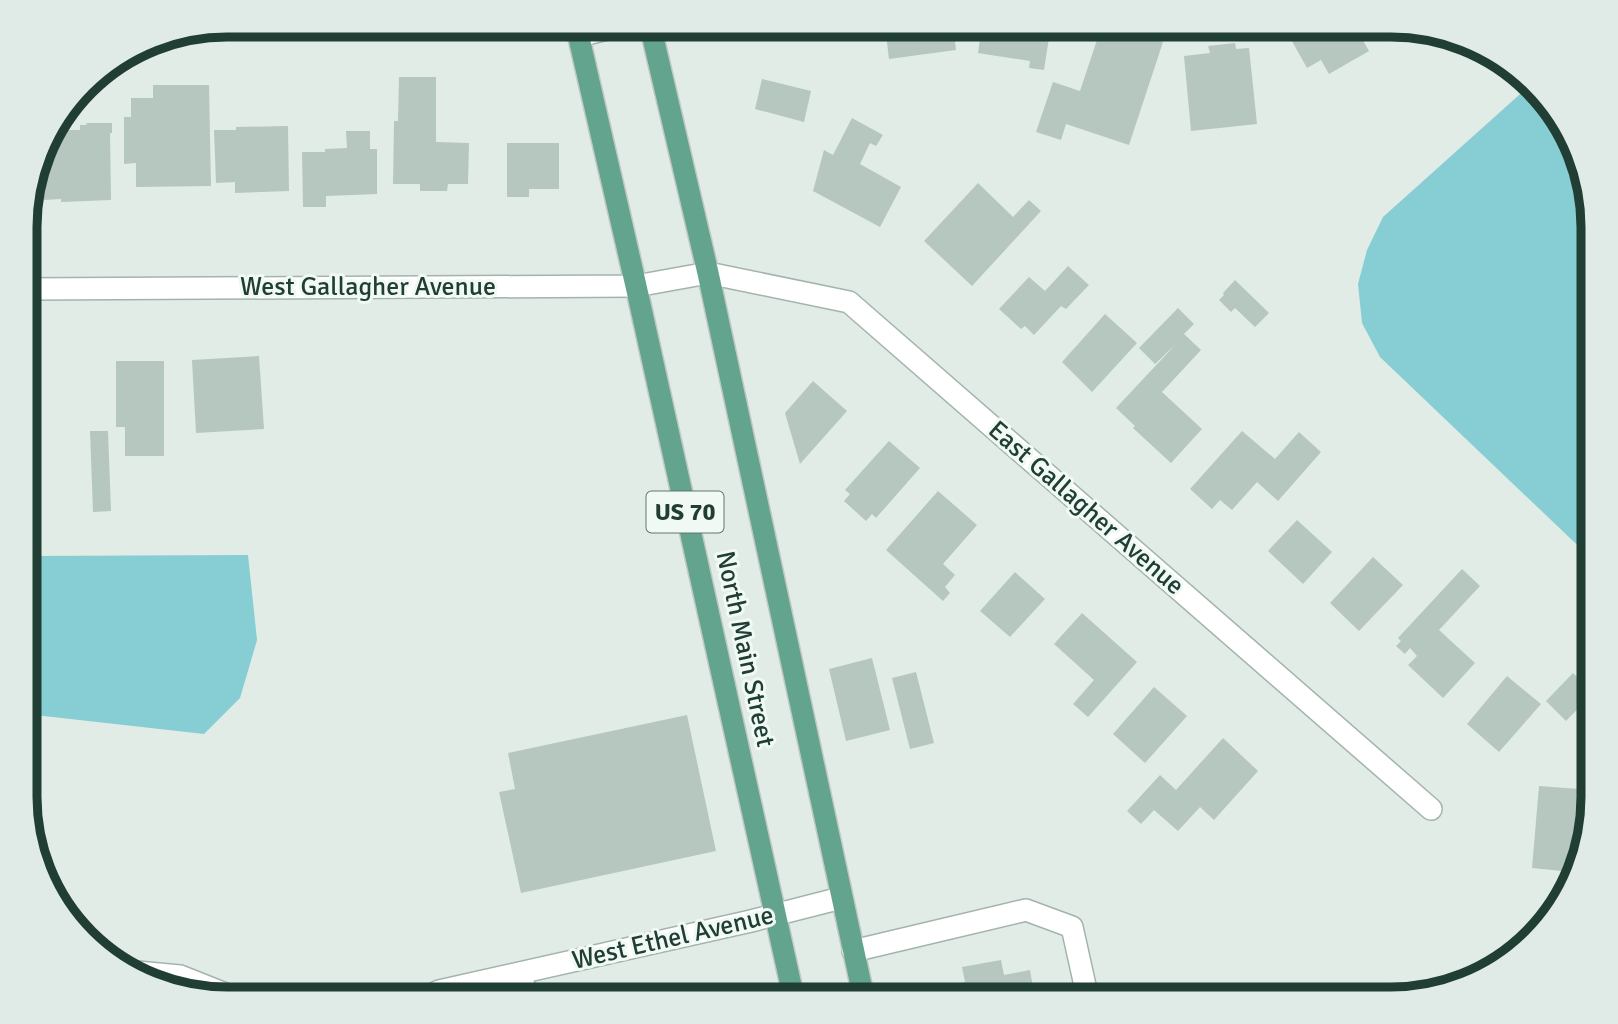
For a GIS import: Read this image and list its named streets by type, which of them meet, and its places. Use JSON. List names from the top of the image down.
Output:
{
  "streets": {
    "main road": ["US 70", "North Main Street"],
    "street": ["West Gallagher Avenue", "East Gallagher Avenue", "West Ethel Avenue"]
  },
  "crossings": [
    ["West Gallagher Avenue", "East Gallagher Avenue"],
    ["West Gallagher Avenue", "North Main Street"],
    ["East Gallagher Avenue", "North Main Street"],
    ["North Main Street", "West Ethel Avenue"]
  ]
}
